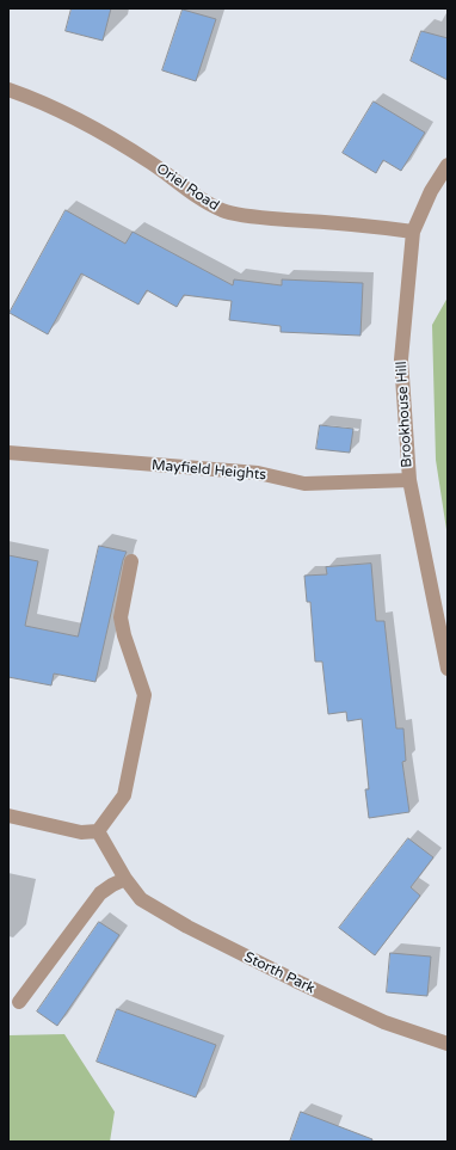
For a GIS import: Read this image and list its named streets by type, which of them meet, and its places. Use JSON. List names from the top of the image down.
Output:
{
  "streets": {
    "street": [
      "Oriel Road",
      "Brookhouse Hill",
      "Mayfield Heights",
      "Storth Park"
    ]
  },
  "crossings": [
    ["Oriel Road", "Brookhouse Hill"],
    ["Brookhouse Hill", "Mayfield Heights"]
  ]
}
